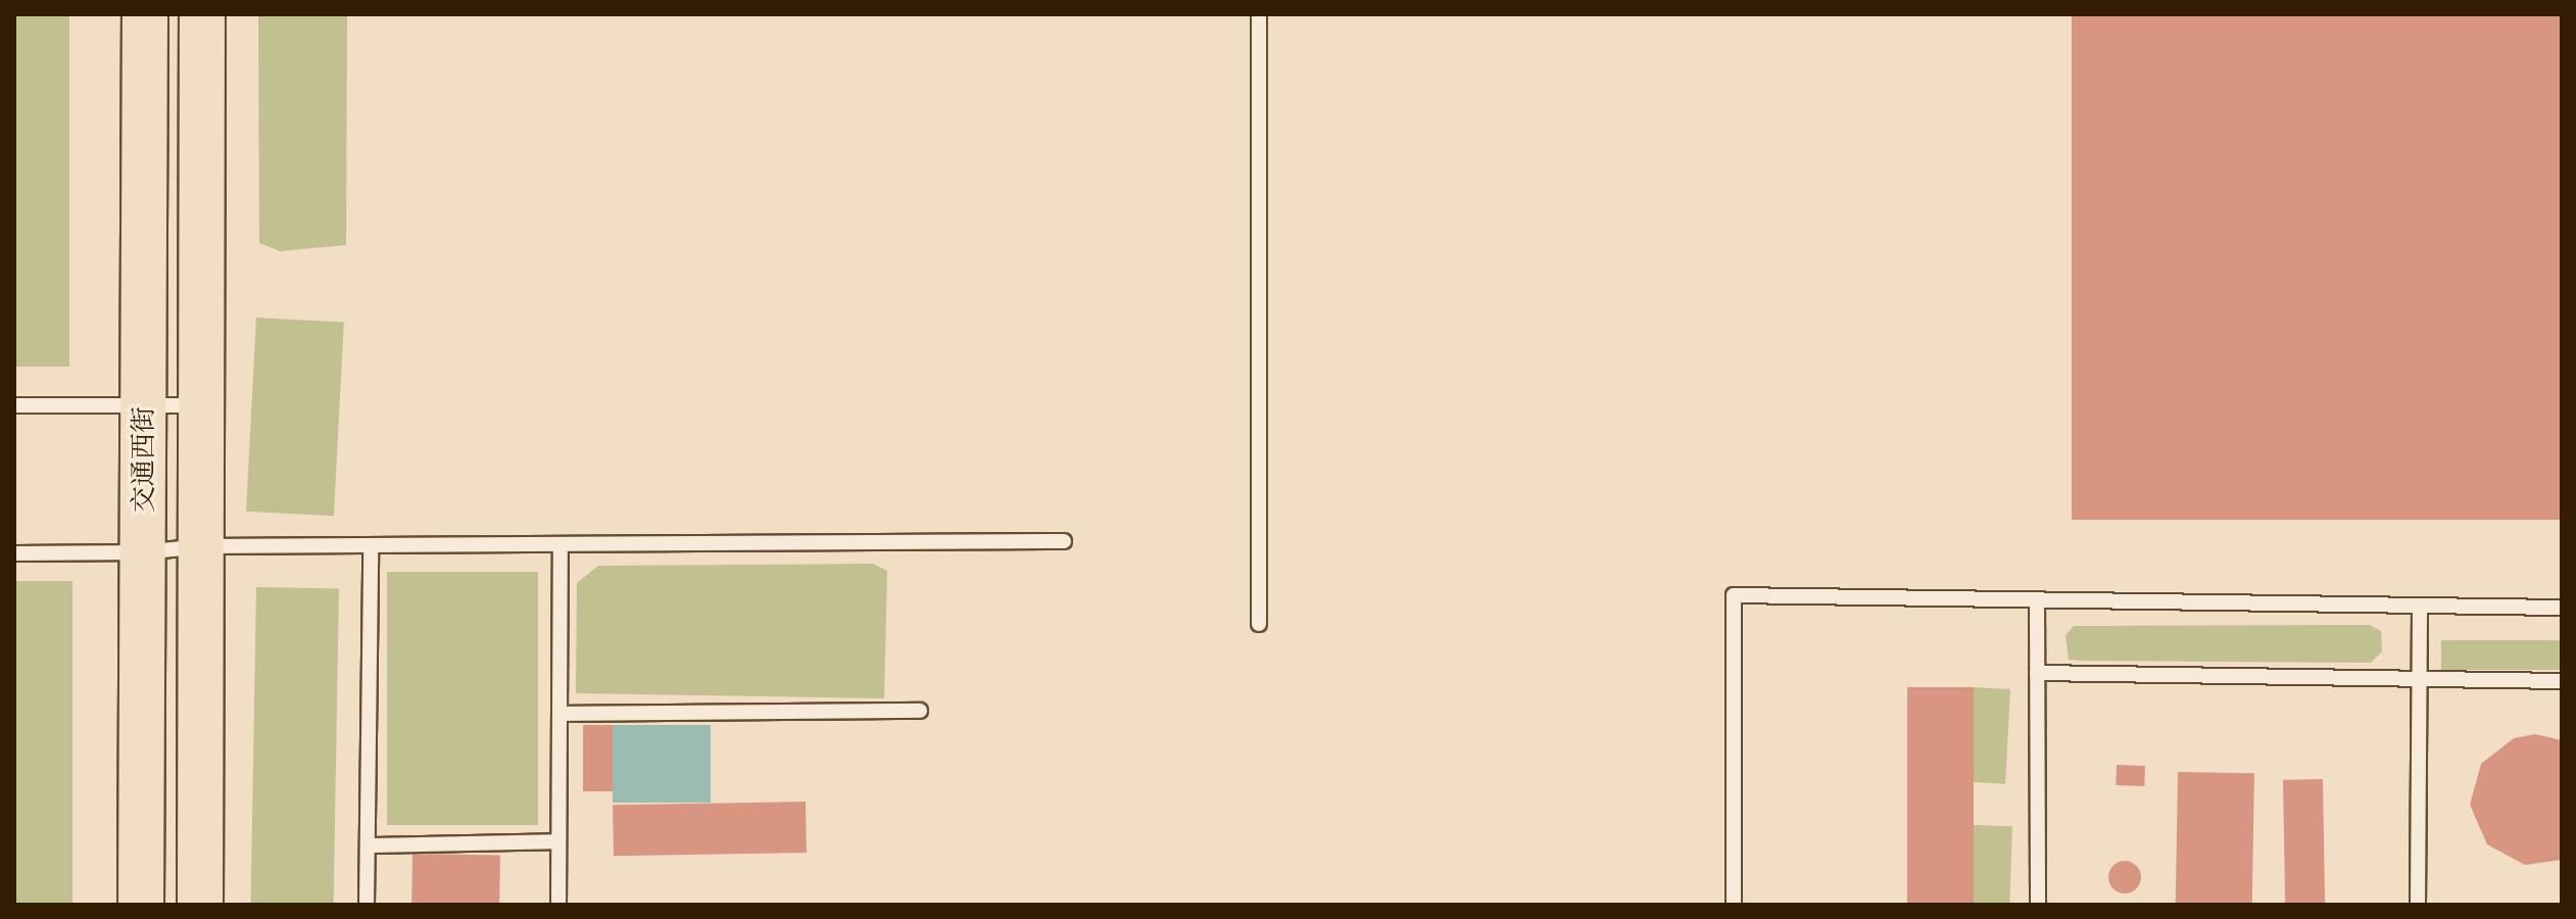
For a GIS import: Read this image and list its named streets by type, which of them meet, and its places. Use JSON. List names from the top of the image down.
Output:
{
  "streets": {
    "main road": ["交通西街"]
  }
}
